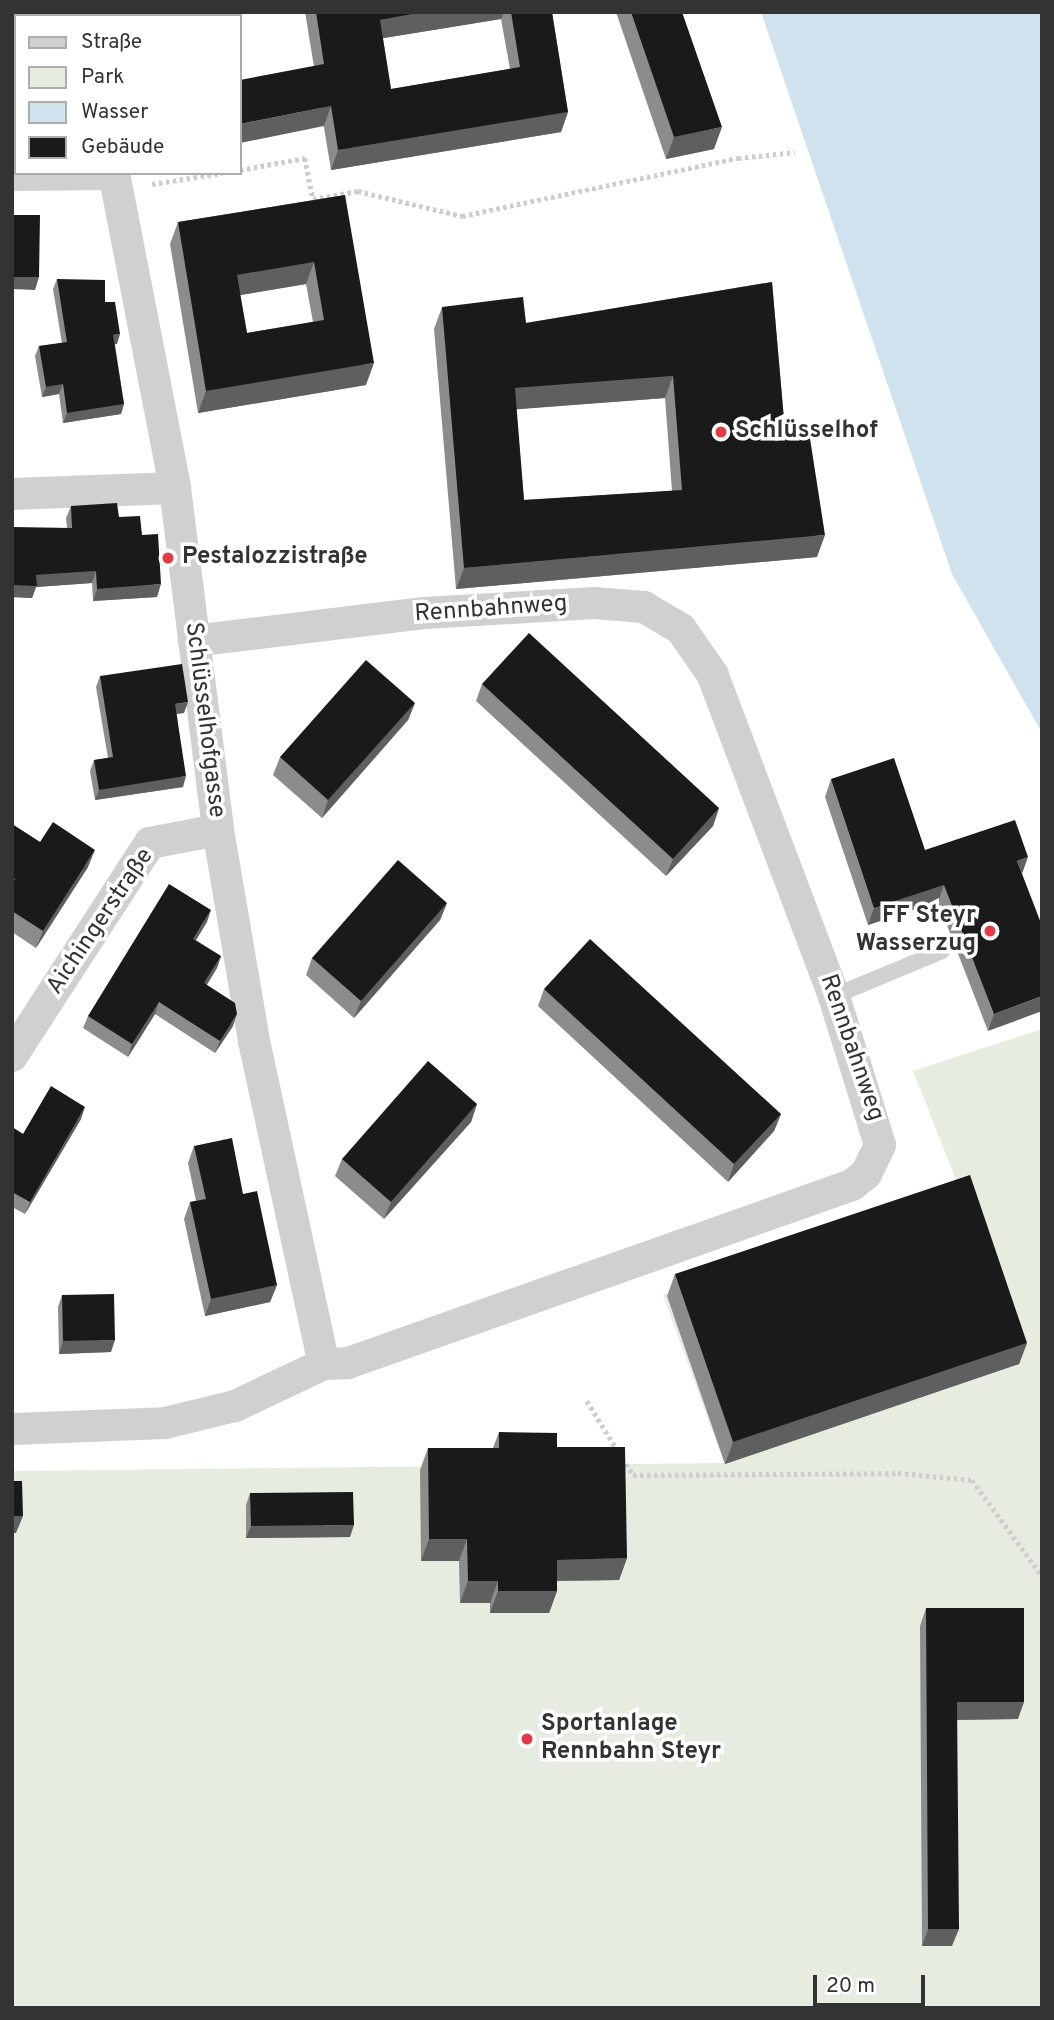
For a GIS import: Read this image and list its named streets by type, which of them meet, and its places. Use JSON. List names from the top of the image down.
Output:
{
  "streets": {
    "street": ["Rennbahnweg", "Schlüsselhofgasse", "Aichingerstraße"]
  },
  "crossings": [
    ["Rennbahnweg", "Schlüsselhofgasse"],
    ["Schlüsselhofgasse", "Aichingerstraße"]
  ],
  "places": [
    "Schlüsselhof",
    "Pestalozzistraße",
    "FF Steyr Wasserzug",
    "Sportanlage Rennbahn Steyr"
  ],
  "legend": [
    "Straße",
    "Park",
    "Wasser",
    "Gebäude"
  ],
  "scale_bar": "20 m"
}
